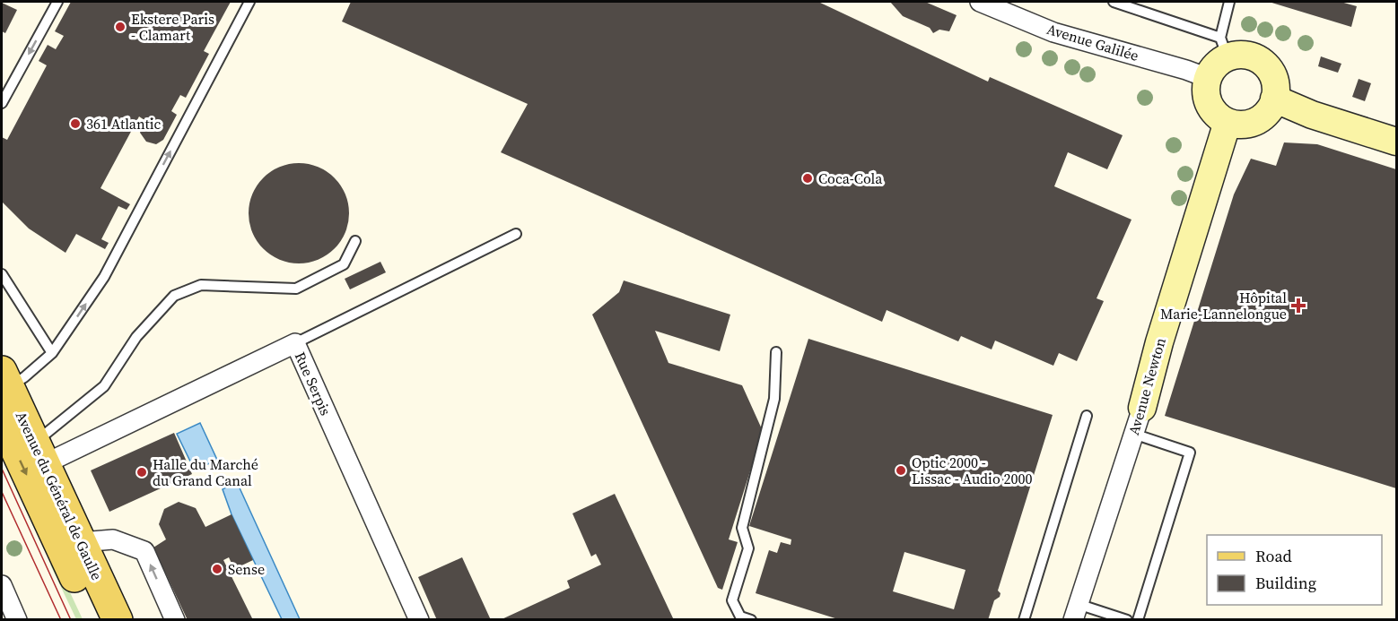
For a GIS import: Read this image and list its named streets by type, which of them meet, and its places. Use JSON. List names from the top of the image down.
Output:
{
  "streets": {
    "main road": ["Avenue Newton", "Avenue du Général de Gaulle"],
    "street": ["Avenue Galilée", "Rue Serpis"]
  },
  "crossings": [
    ["Avenue Galilée", "Avenue Newton"],
    ["Rue Serpis", "Avenue du Général de Gaulle"]
  ],
  "places": {
    "other": [
      "Ekstere Paris - Clamart",
      "361 Atlantic",
      "Coca-Cola",
      "Optic 2000 - Lissac - Audio 2000",
      "Halle du Marché du Grand Canal",
      "Sense"
    ],
    "health": ["Hôpital Marie-Lannelongue"]
  },
  "legend": ["Road", "Building"]
}
